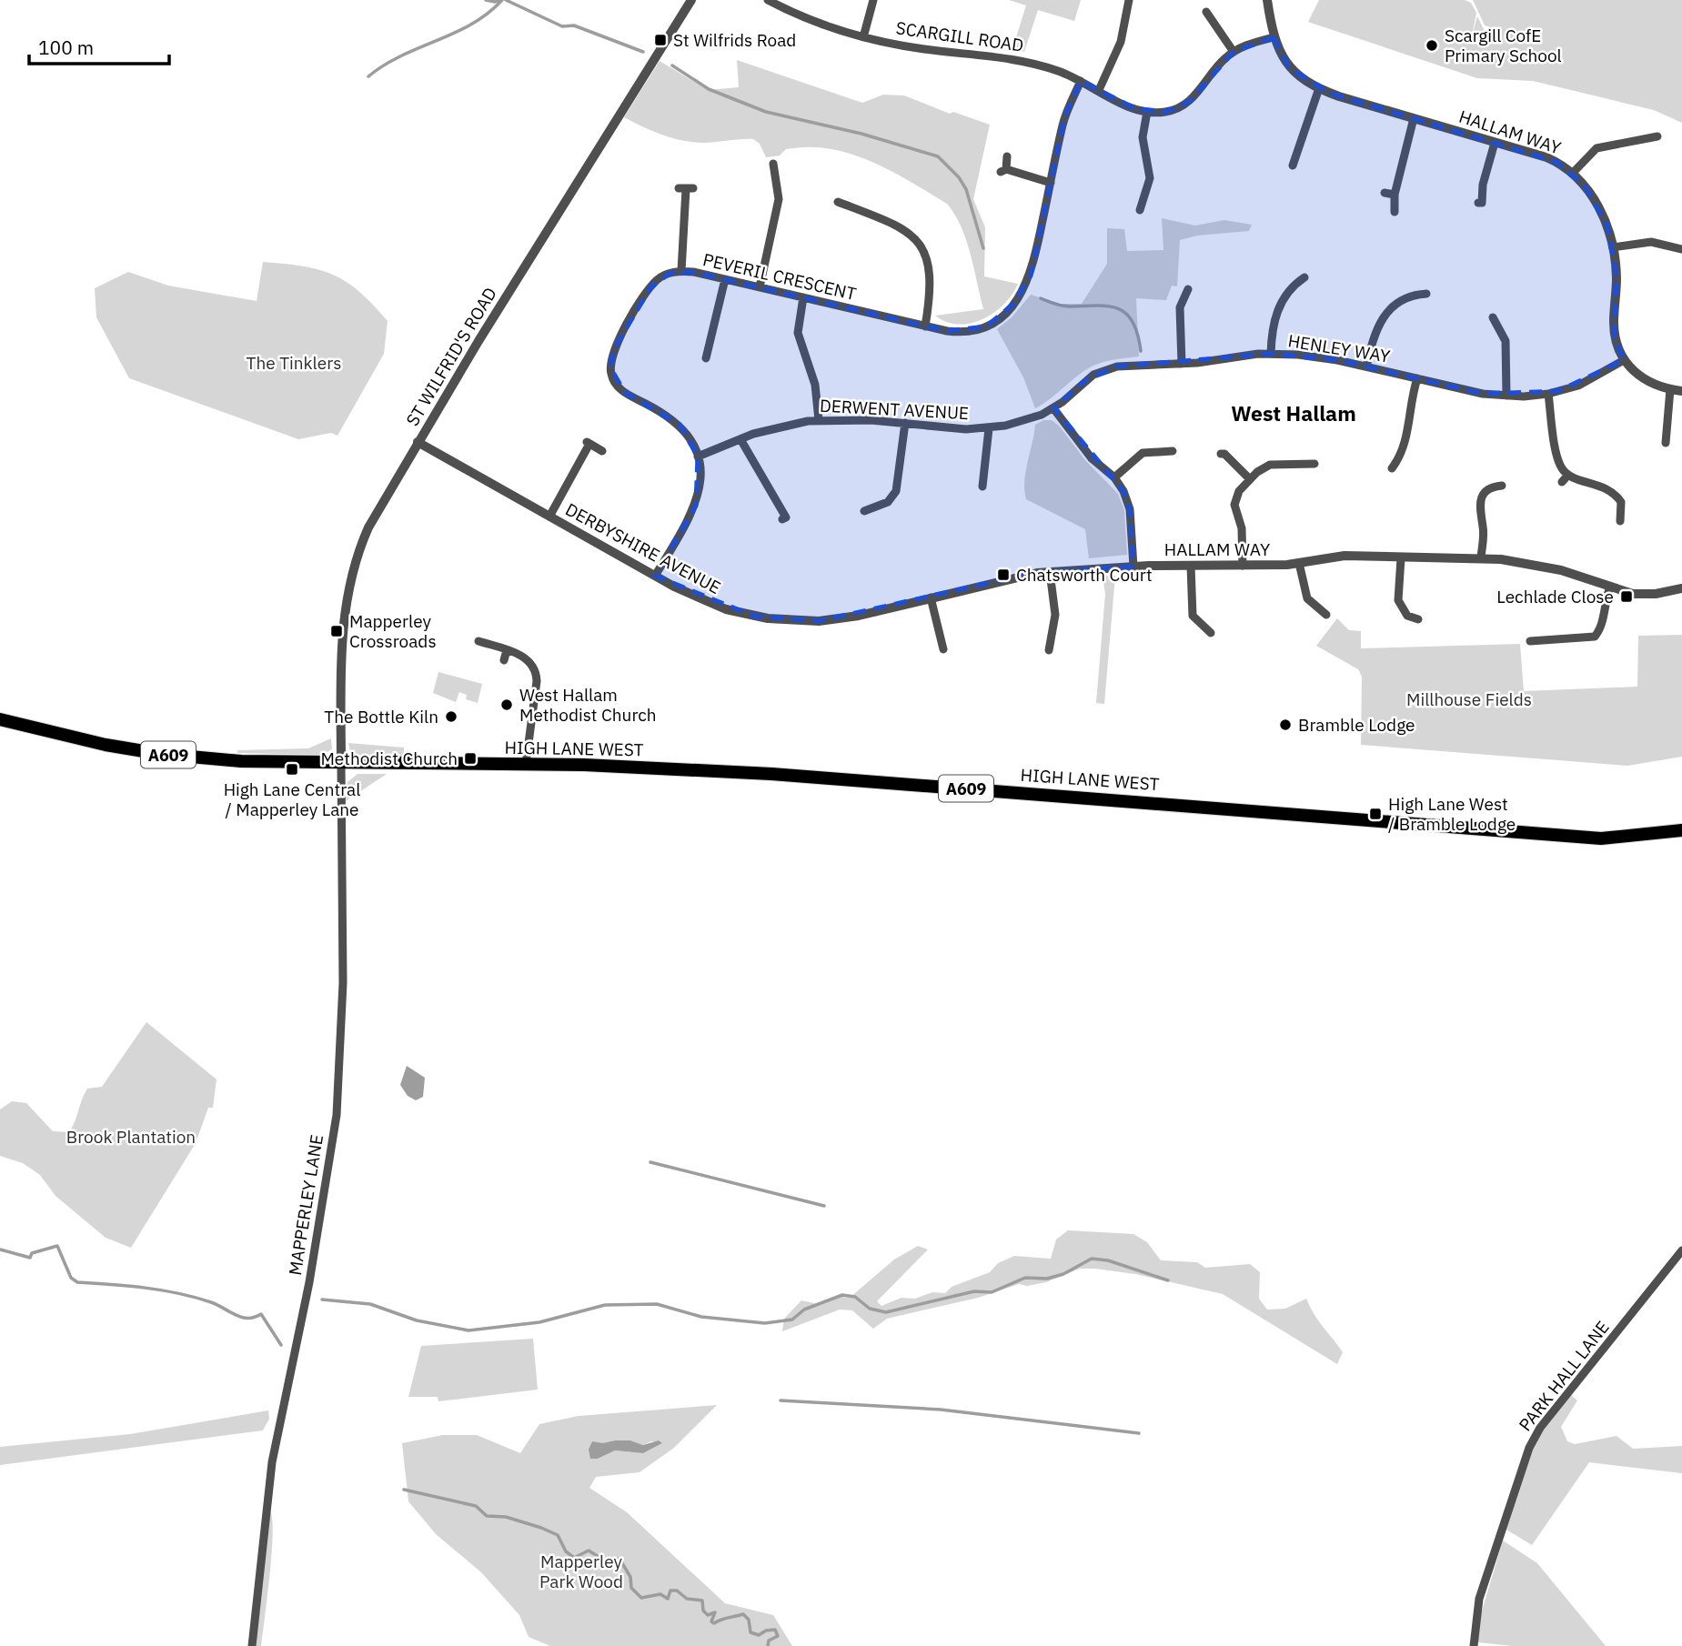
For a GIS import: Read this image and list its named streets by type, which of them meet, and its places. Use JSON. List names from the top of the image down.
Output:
{
  "streets": {
    "main road": ["HIGH LANE WEST", "A609"],
    "street": [
      "SCARGILL ROAD",
      "HALLAM WAY",
      "PEVERIL CRESCENT",
      "HENLEY WAY",
      "ST WILFRID'S ROAD",
      "DERWENT AVENUE",
      "DERBYSHIRE AVENUE",
      "MAPPERLEY LANE",
      "PARK HALL LANE"
    ]
  },
  "crossings": [
    ["SCARGILL ROAD", "HALLAM WAY"],
    ["SCARGILL ROAD", "PEVERIL CRESCENT"],
    ["HALLAM WAY", "HENLEY WAY"],
    ["HALLAM WAY", "DERBYSHIRE AVENUE"],
    ["PEVERIL CRESCENT", "DERWENT AVENUE"],
    ["PEVERIL CRESCENT", "DERBYSHIRE AVENUE"],
    ["HENLEY WAY", "DERWENT AVENUE"],
    ["ST WILFRID'S ROAD", "DERBYSHIRE AVENUE"],
    ["ST WILFRID'S ROAD", "HIGH LANE WEST"],
    ["ST WILFRID'S ROAD", "A609"],
    ["ST WILFRID'S ROAD", "MAPPERLEY LANE"],
    ["HIGH LANE WEST", "A609"],
    ["HIGH LANE WEST", "MAPPERLEY LANE"],
    ["A609", "MAPPERLEY LANE"]
  ],
  "districts": ["West Hallam"],
  "parks": [
    "The Tinklers",
    "Millhouse Fields",
    "Brook Plantation",
    "Mapperley Park Wood"
  ],
  "places": {
    "transit": [
      "St Wilfrids Road",
      "Chatsworth Court",
      "Lechlade Close",
      "Mapperley Crossroads",
      "Methodist Church",
      "High Lane Central / Mapperley Lane",
      "High Lane West / Bramble Lodge"
    ],
    "other": [
      "Scargill CofE Primary School",
      "West Hallam Methodist Church",
      "The Bottle Kiln",
      "Bramble Lodge"
    ]
  },
  "scale_bar": "100 m"
}
